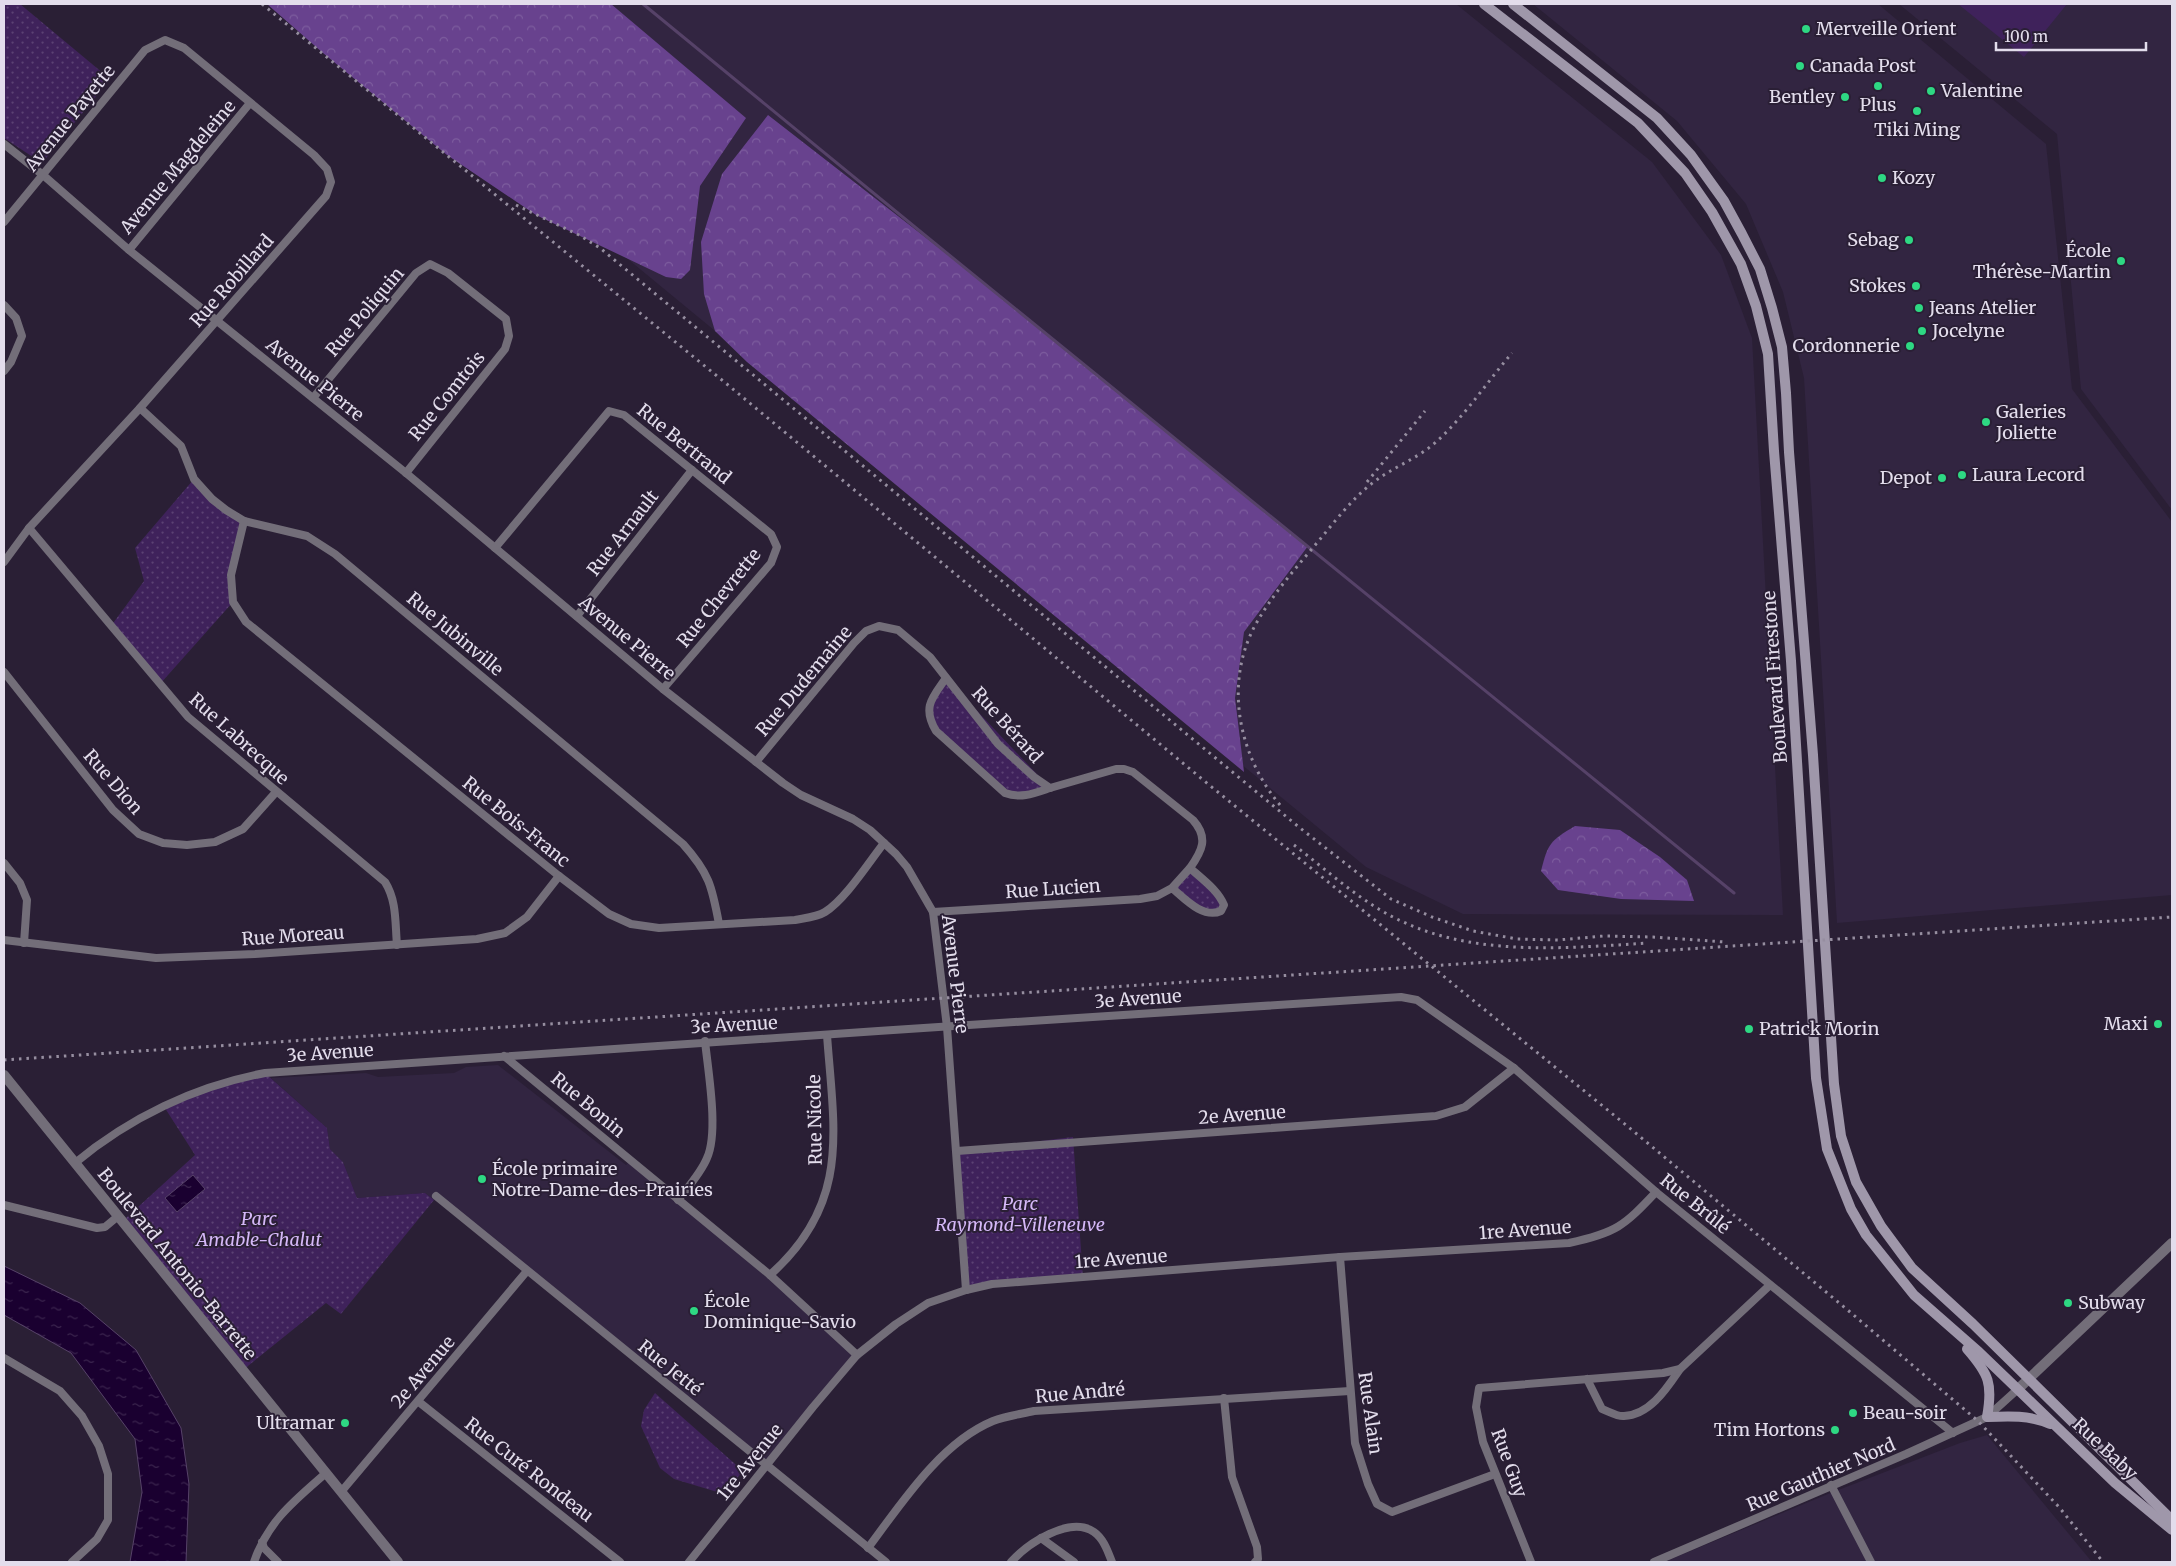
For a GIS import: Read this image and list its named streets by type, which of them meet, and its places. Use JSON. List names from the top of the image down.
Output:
{
  "streets": {
    "main road": ["Boulevard Firestone", "Rue Baby"],
    "street": [
      "Avenue Payette",
      "Avenue Magdeleine",
      "Rue Robillard",
      "Rue Poliquin",
      "Avenue Pierre",
      "Rue Comtois",
      "Rue Bertrand",
      "Rue Arnault",
      "Rue Chevrette",
      "Rue Jubinville",
      "Rue Dudemaine",
      "Rue Bérard",
      "Rue Labrecque",
      "Rue Dion",
      "Rue Bois-Franc",
      "Rue Lucien",
      "Rue Moreau",
      "3e Avenue",
      "Rue Bonin",
      "2e Avenue",
      "Rue Nicole",
      "Rue Brûlé",
      "1re Avenue",
      "Boulevard Antonio-Barrette",
      "Rue Jetté",
      "Rue André",
      "Rue Alain",
      "Rue Guy",
      "Rue Curé Rondeau",
      "Rue Gauthier Nord"
    ]
  },
  "crossings": [
    ["Avenue Payette", "Rue Robillard"],
    ["Avenue Payette", "Avenue Pierre"],
    ["Avenue Magdeleine", "Rue Robillard"],
    ["Avenue Magdeleine", "Avenue Pierre"],
    ["Rue Robillard", "Avenue Pierre"],
    ["Rue Robillard", "Rue Jubinville"],
    ["Rue Robillard", "Rue Labrecque"],
    ["Rue Poliquin", "Avenue Pierre"],
    ["Rue Poliquin", "Rue Comtois"],
    ["Avenue Pierre", "Rue Comtois"],
    ["Avenue Pierre", "Rue Bertrand"],
    ["Avenue Pierre", "Rue Arnault"],
    ["Avenue Pierre", "Rue Chevrette"],
    ["Avenue Pierre", "Rue Dudemaine"],
    ["Avenue Pierre", "Rue Bois-Franc"],
    ["Avenue Pierre", "Rue Lucien"],
    ["Avenue Pierre", "3e Avenue"],
    ["Avenue Pierre", "2e Avenue"],
    ["Avenue Pierre", "1re Avenue"],
    ["Rue Bertrand", "Rue Arnault"],
    ["Rue Bertrand", "Rue Chevrette"],
    ["Rue Jubinville", "Rue Bois-Franc"],
    ["Boulevard Firestone", "Rue Baby"],
    ["Boulevard Firestone", "Rue Gauthier Nord"],
    ["Rue Dudemaine", "Rue Bérard"],
    ["Rue Bérard", "Rue Lucien"],
    ["Rue Labrecque", "Rue Dion"],
    ["Rue Labrecque", "Rue Moreau"],
    ["Rue Bois-Franc", "Rue Moreau"],
    ["3e Avenue", "Rue Bonin"],
    ["3e Avenue", "Rue Nicole"],
    ["3e Avenue", "Rue Brûlé"],
    ["3e Avenue", "Boulevard Antonio-Barrette"],
    ["Rue Bonin", "Rue Nicole"],
    ["Rue Bonin", "1re Avenue"],
    ["2e Avenue", "Rue Brûlé"],
    ["2e Avenue", "Boulevard Antonio-Barrette"],
    ["2e Avenue", "Rue Jetté"],
    ["2e Avenue", "Rue Curé Rondeau"],
    ["Rue Brûlé", "1re Avenue"],
    ["Rue Brûlé", "Rue Gauthier Nord"],
    ["1re Avenue", "Rue Jetté"],
    ["1re Avenue", "Rue Alain"],
    ["Rue Jetté", "Rue André"],
    ["Rue André", "Rue Alain"],
    ["Rue Alain", "Rue Guy"],
    ["Rue Baby", "Rue Gauthier Nord"]
  ],
  "parks": ["Parc Raymond-Villeneuve", "Parc Amable-Chalut"],
  "places": [
    "Merveille Orient",
    "Canada Post",
    "Plus",
    "Valentine",
    "Bentley",
    "Tiki Ming",
    "Kozy",
    "Sebag",
    "École Thérèse-Martin",
    "Stokes",
    "Jeans Atelier",
    "Jocelyne",
    "Cordonnerie",
    "Galeries Joliette",
    "Laura Lecord",
    "Depot",
    "Maxi",
    "Patrick Morin",
    "École primaire Notre-Dame-des-Prairies",
    "Subway",
    "École Dominique-Savio",
    "Beau-soir",
    "Ultramar",
    "Tim Hortons"
  ],
  "scale_bar": "100 m"
}
